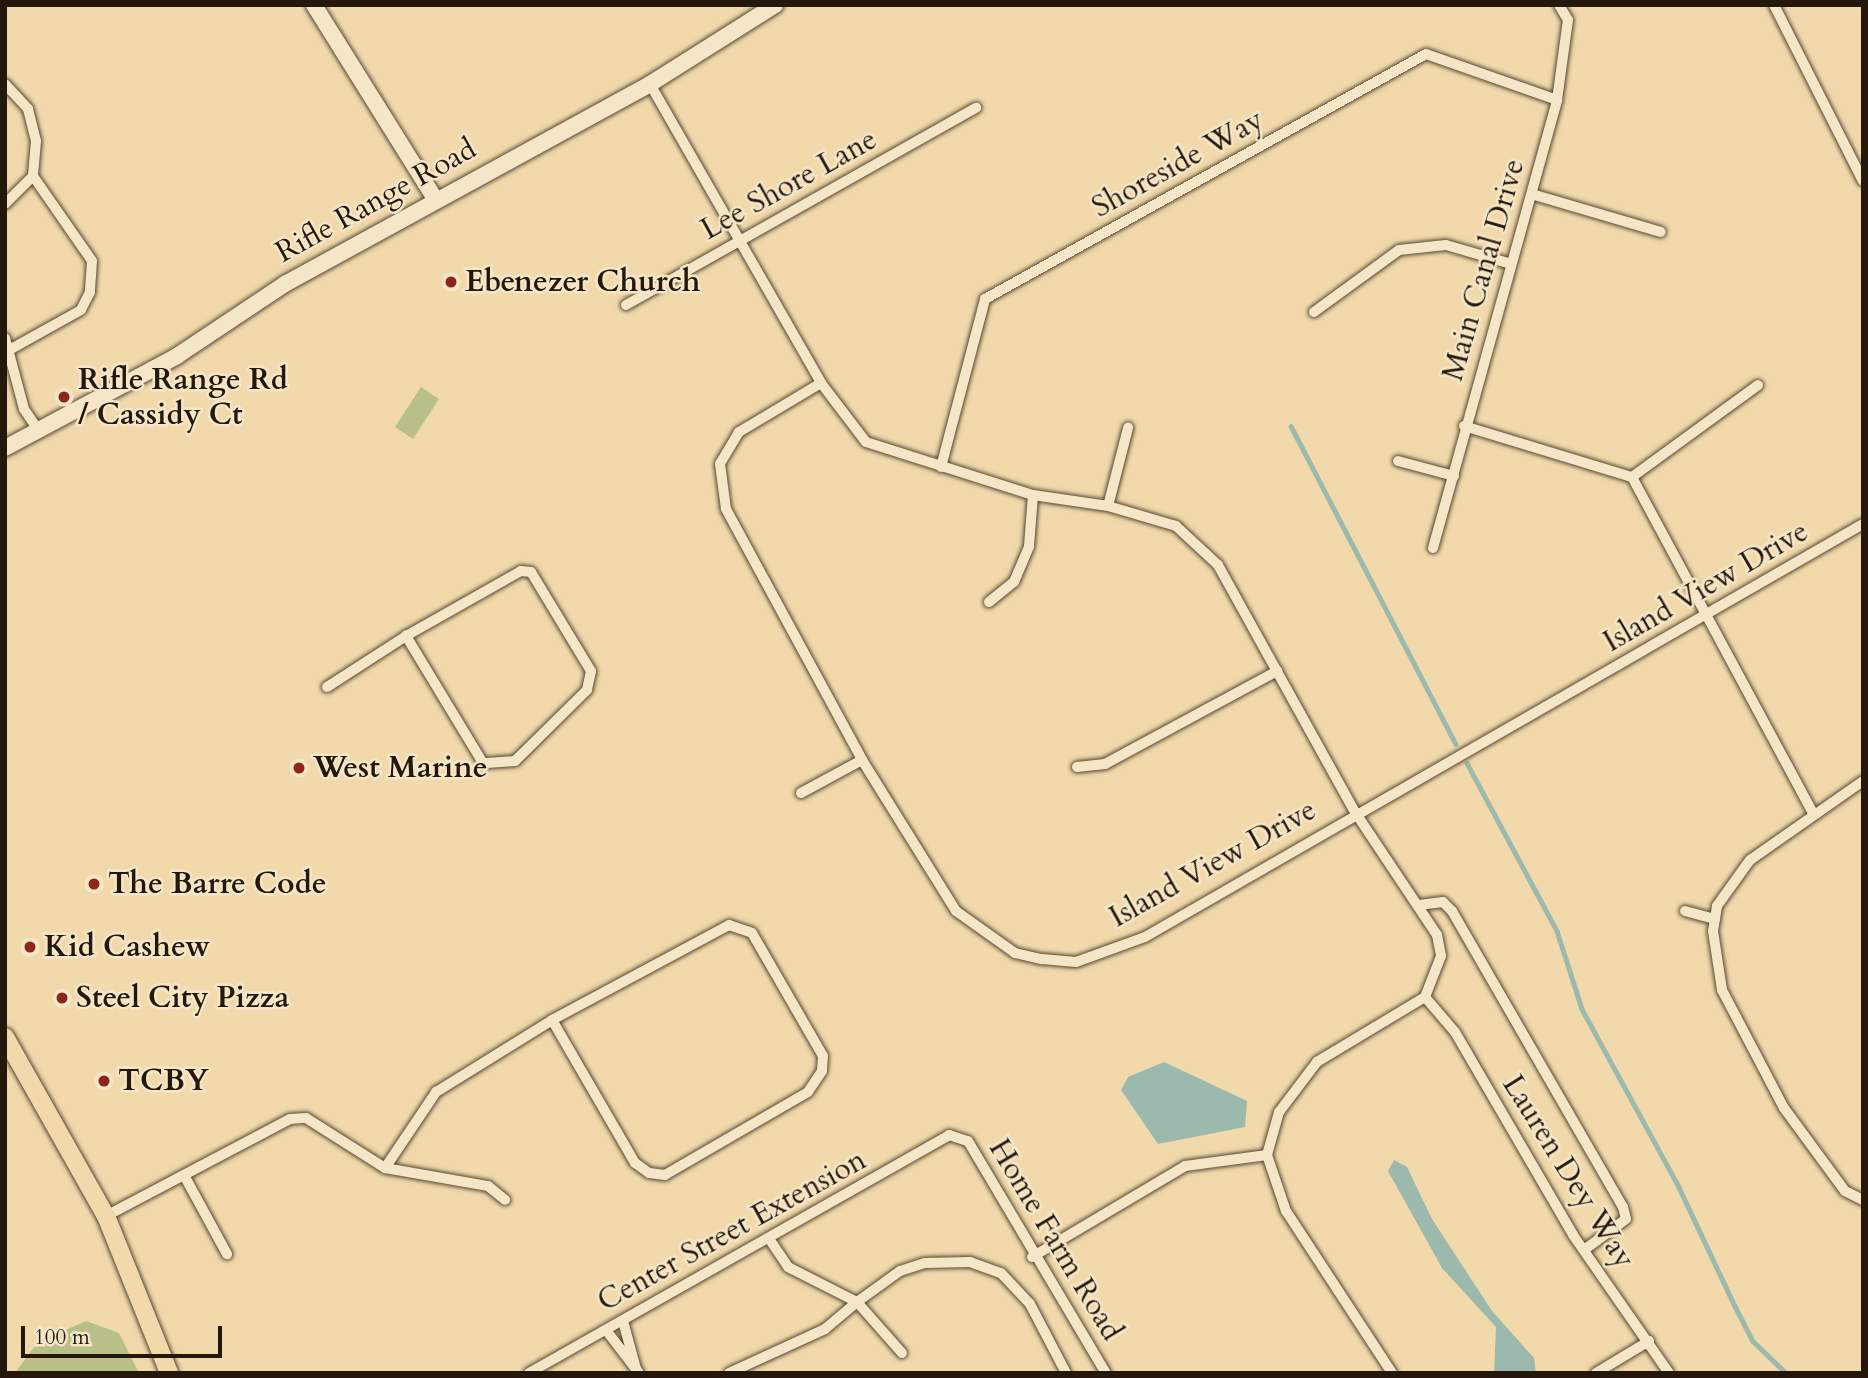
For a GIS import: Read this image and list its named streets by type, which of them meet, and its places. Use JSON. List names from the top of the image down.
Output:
{
  "streets": {
    "main road": ["Rifle Range Road"],
    "street": [
      "Shoreside Way",
      "Lee Shore Lane",
      "Main Canal Drive",
      "Island View Drive",
      "Lauren Dey Way",
      "Center Street Extension",
      "Home Farm Road"
    ]
  },
  "crossings": [
    ["Shoreside Way", "Main Canal Drive"],
    ["Center Street Extension", "Home Farm Road"]
  ],
  "places": [
    "Ebenezer Church",
    "Rifle Range Rd / Cassidy Ct",
    "West Marine",
    "The Barre Code",
    "Kid Cashew",
    "Steel City Pizza",
    "TCBY"
  ],
  "scale_bar": "100 m"
}
